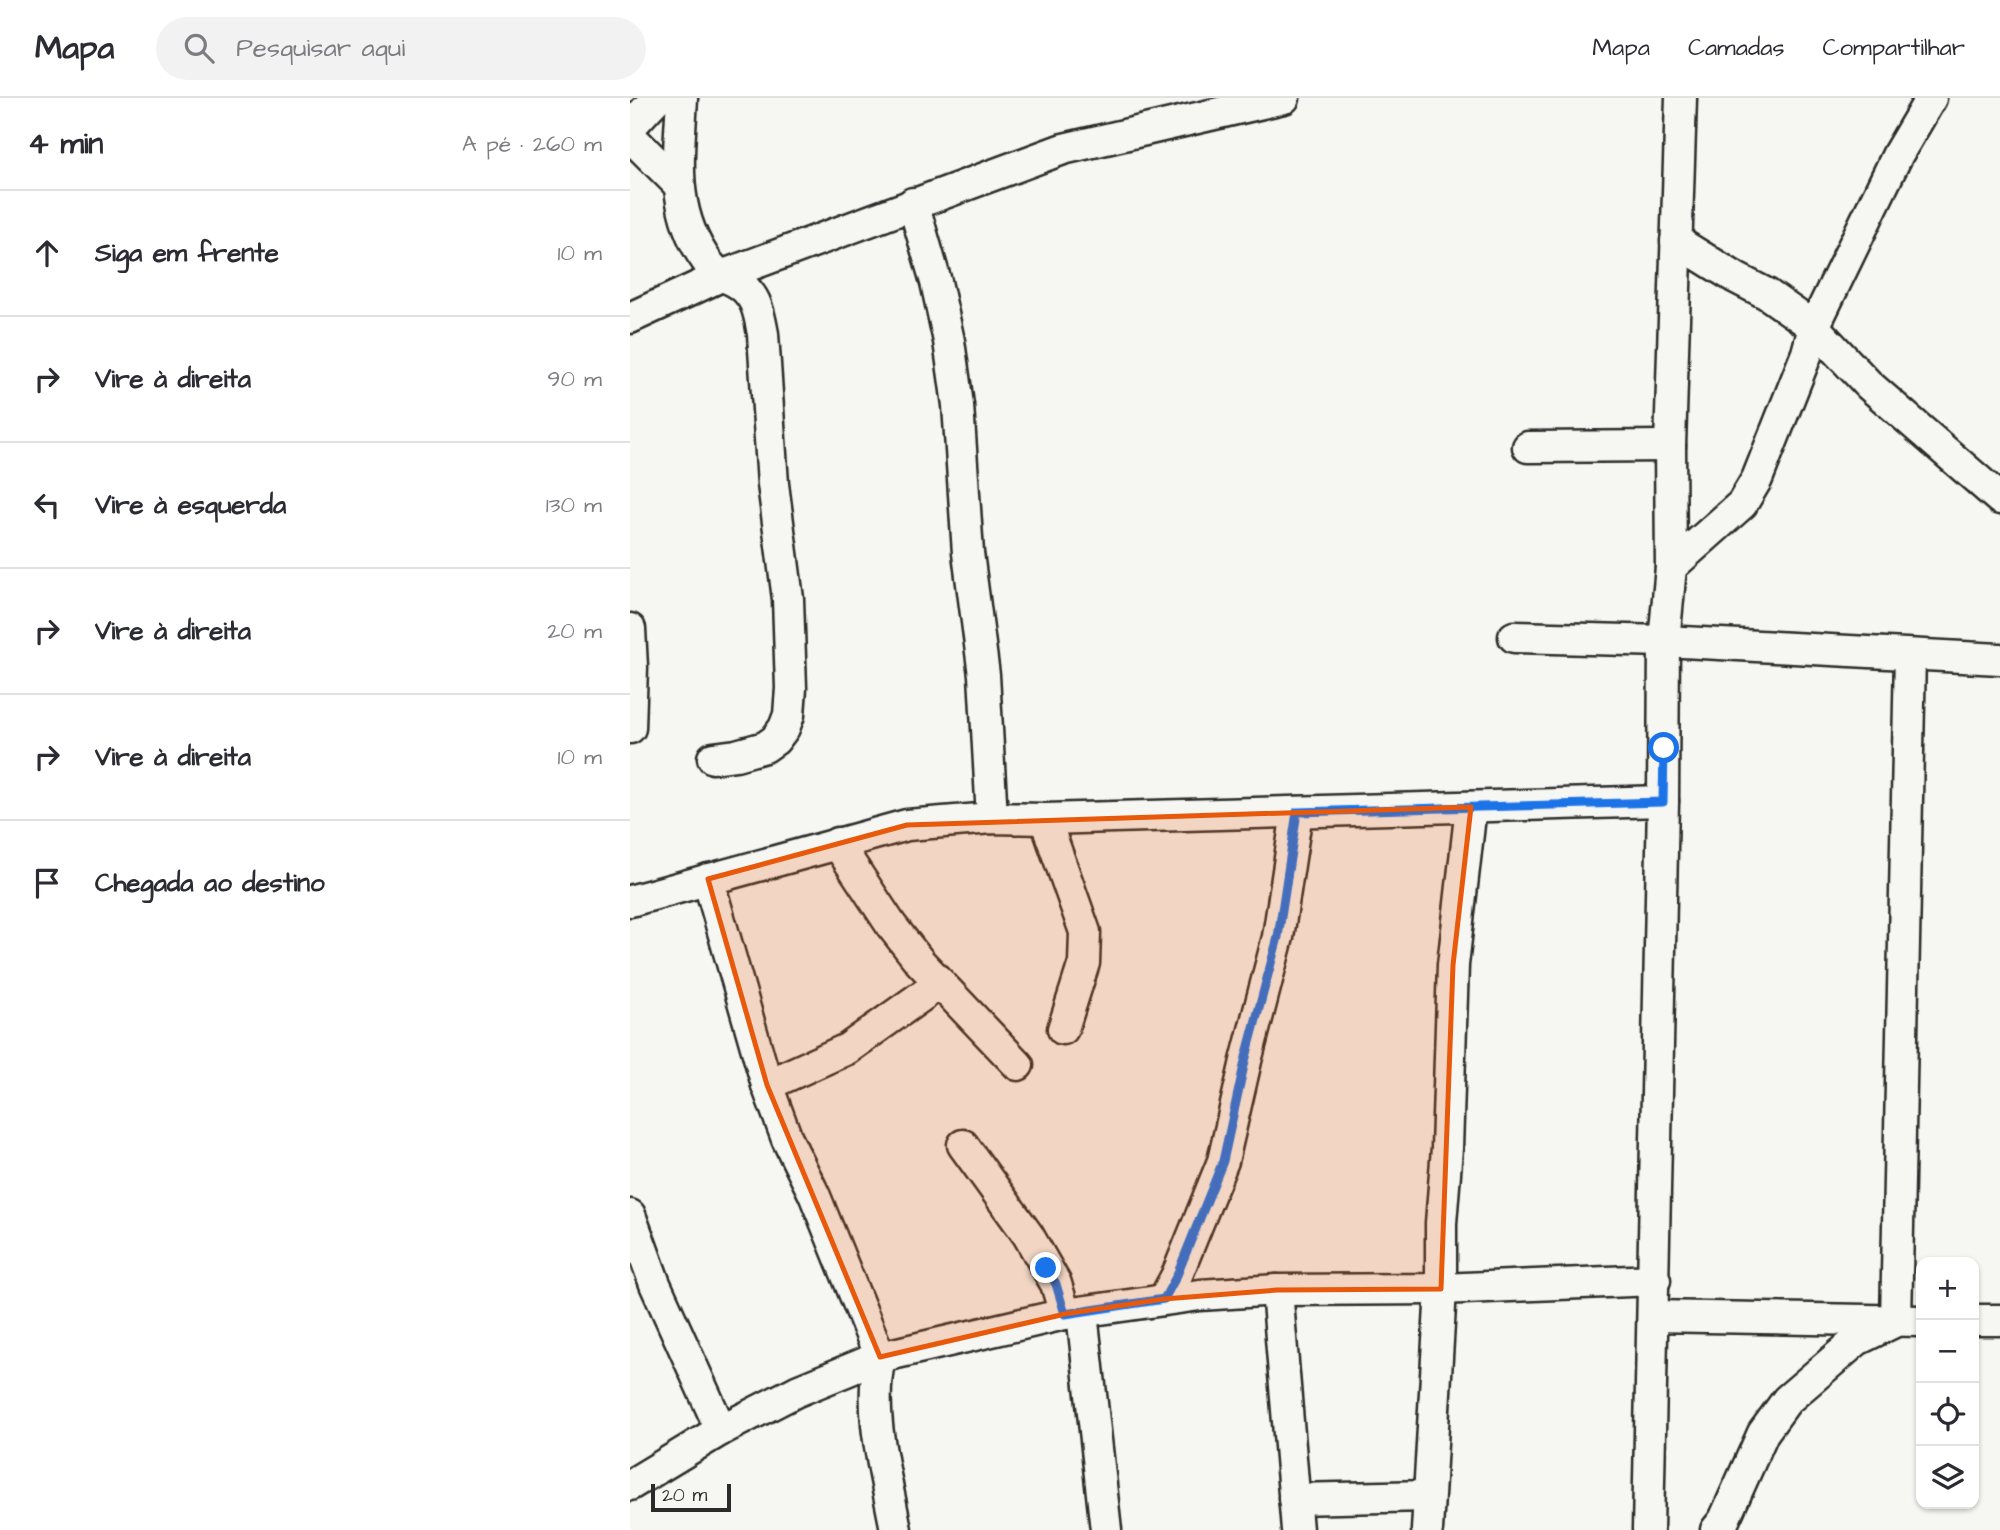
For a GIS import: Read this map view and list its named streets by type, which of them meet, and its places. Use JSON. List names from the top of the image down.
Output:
{
  "scale_bar": "20 m",
  "page": {
    "header": "Mapa",
    "search": "Pesquisar aqui",
    "nav": ["Mapa", "Camadas", "Compartilhar"],
    "heading": ["4 min", "A pé · 260 m"],
    "list": [
      ["Siga em frente", "10 m"],
      ["Vire à direita", "90 m"],
      ["Vire à esquerda", "130 m"],
      ["Vire à direita", "20 m"],
      ["Vire à direita", "10 m"],
      "Chegada ao destino"
    ],
    "map_buttons": ["+", "−"],
    "scale": "20 m"
  }
}
